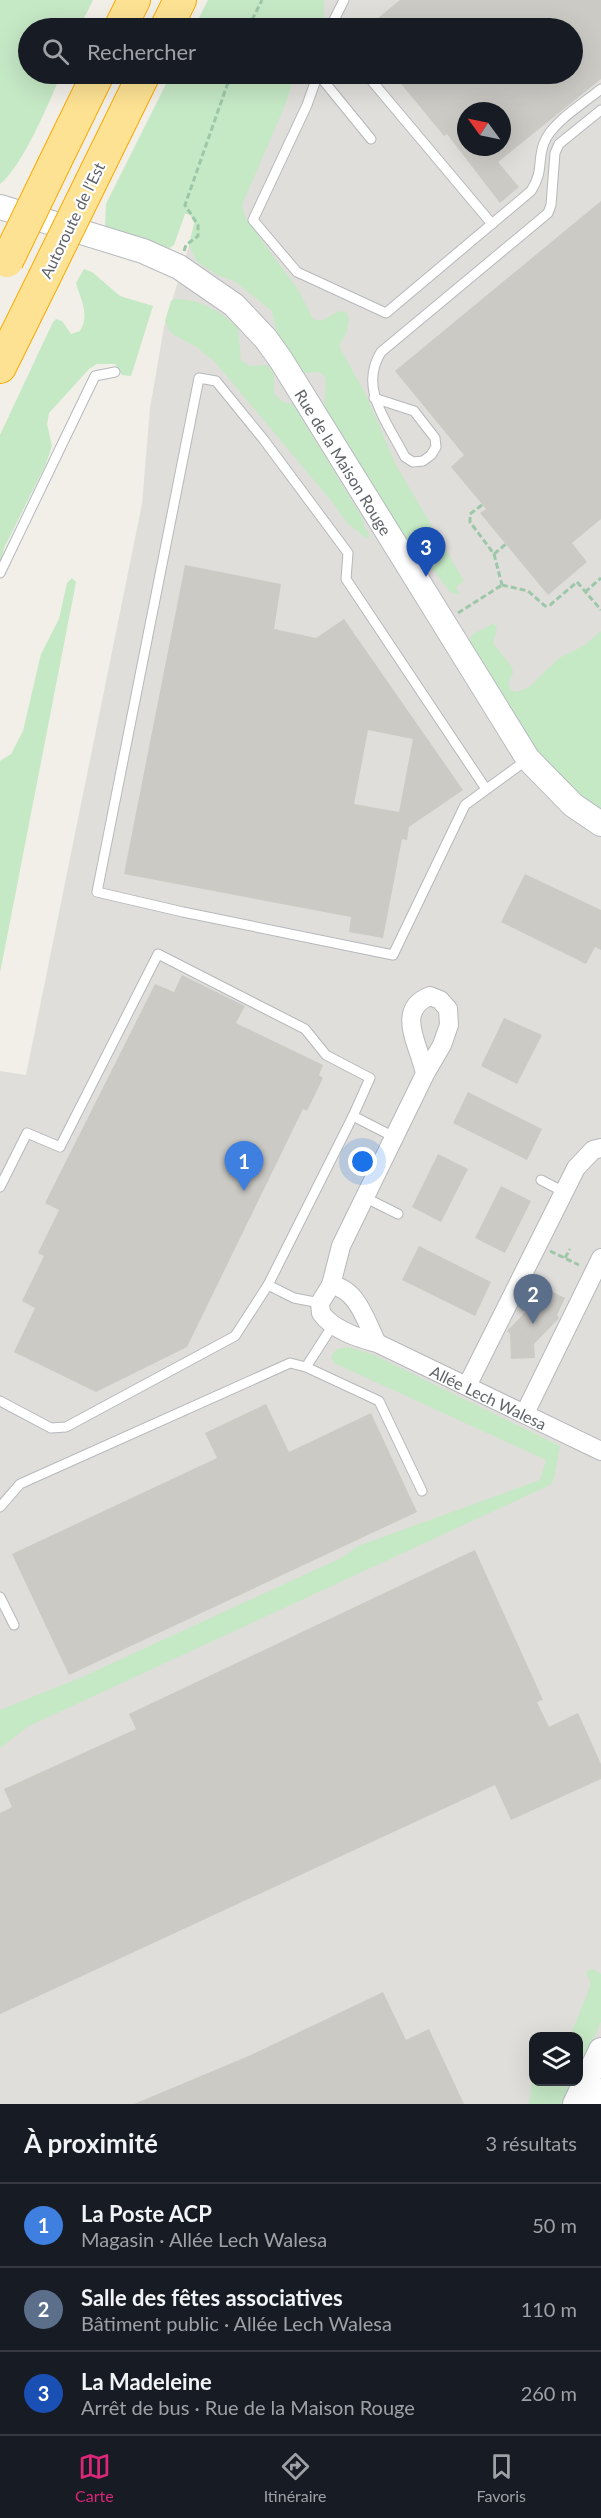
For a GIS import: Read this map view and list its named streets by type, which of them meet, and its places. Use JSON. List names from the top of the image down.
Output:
{
  "streets": {
    "highway": ["Autoroute de l’Est"],
    "street": ["Rue de la Maison Rouge", "Allée Lech Walesa"]
  },
  "north": "top left",
  "page": {
    "search": "Rechercher",
    "pins": ["3", "1", "2"],
    "heading": ["À proximité", "3 résultats"],
    "list": [
      {
        "mark": "1",
        "name": "La Poste ACP",
        "note": "Magasin · Allée Lech Walesa",
        "value": "50 m"
      },
      {
        "mark": "2",
        "name": "Salle des fêtes associatives",
        "note": "Bâtiment public · Allée Lech Walesa",
        "value": "110 m"
      },
      {
        "mark": "3",
        "name": "La Madeleine",
        "note": "Arrêt de bus · Rue de la Maison Rouge",
        "value": "260 m"
      }
    ],
    "nav": ["Carte", "Itinéraire", "Favoris"]
  }
}
